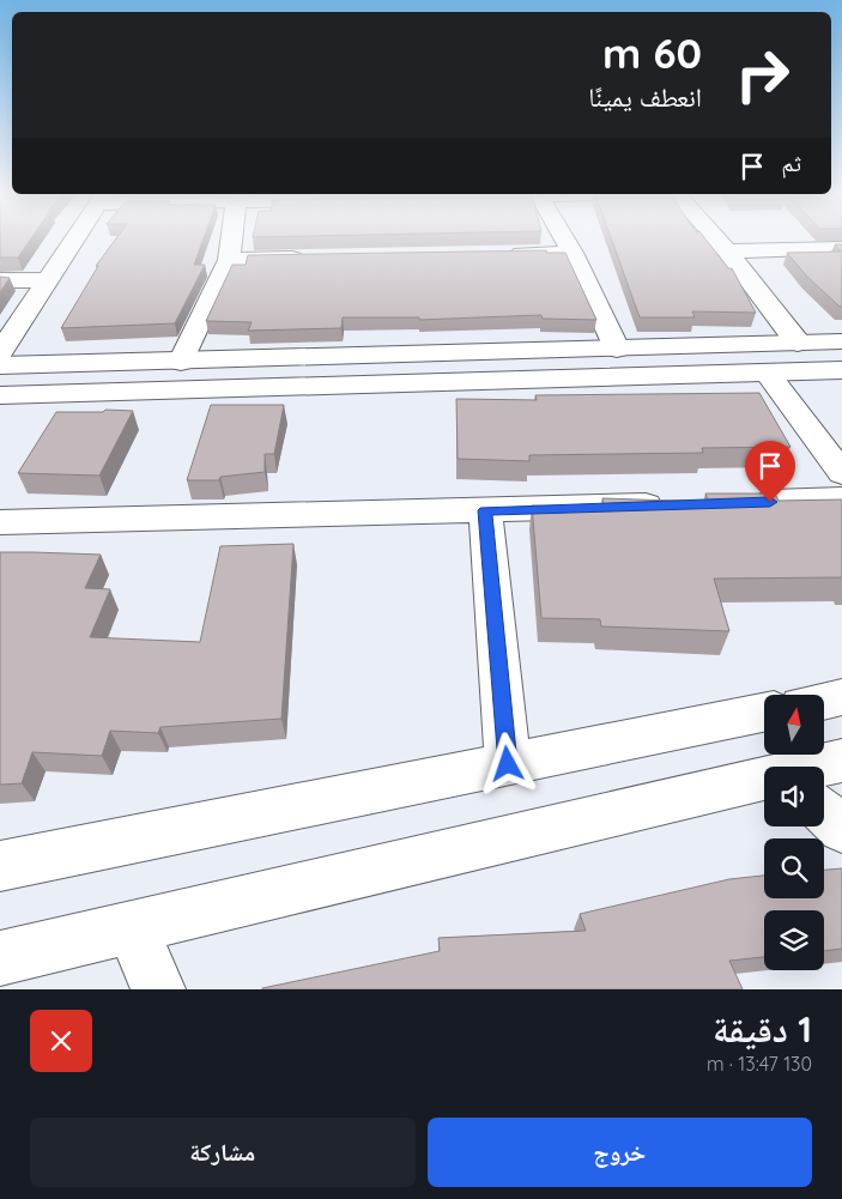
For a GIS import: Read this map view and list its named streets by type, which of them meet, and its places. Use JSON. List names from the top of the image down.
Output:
{
  "north": "top",
  "page": {
    "turn": ["60 m", "انعطف يمينًا"],
    "then": "ثم",
    "heading": ["1 دقيقة", "130 m · 13:47"],
    "buttons": ["خروج", "مشاركة"]
  }
}
